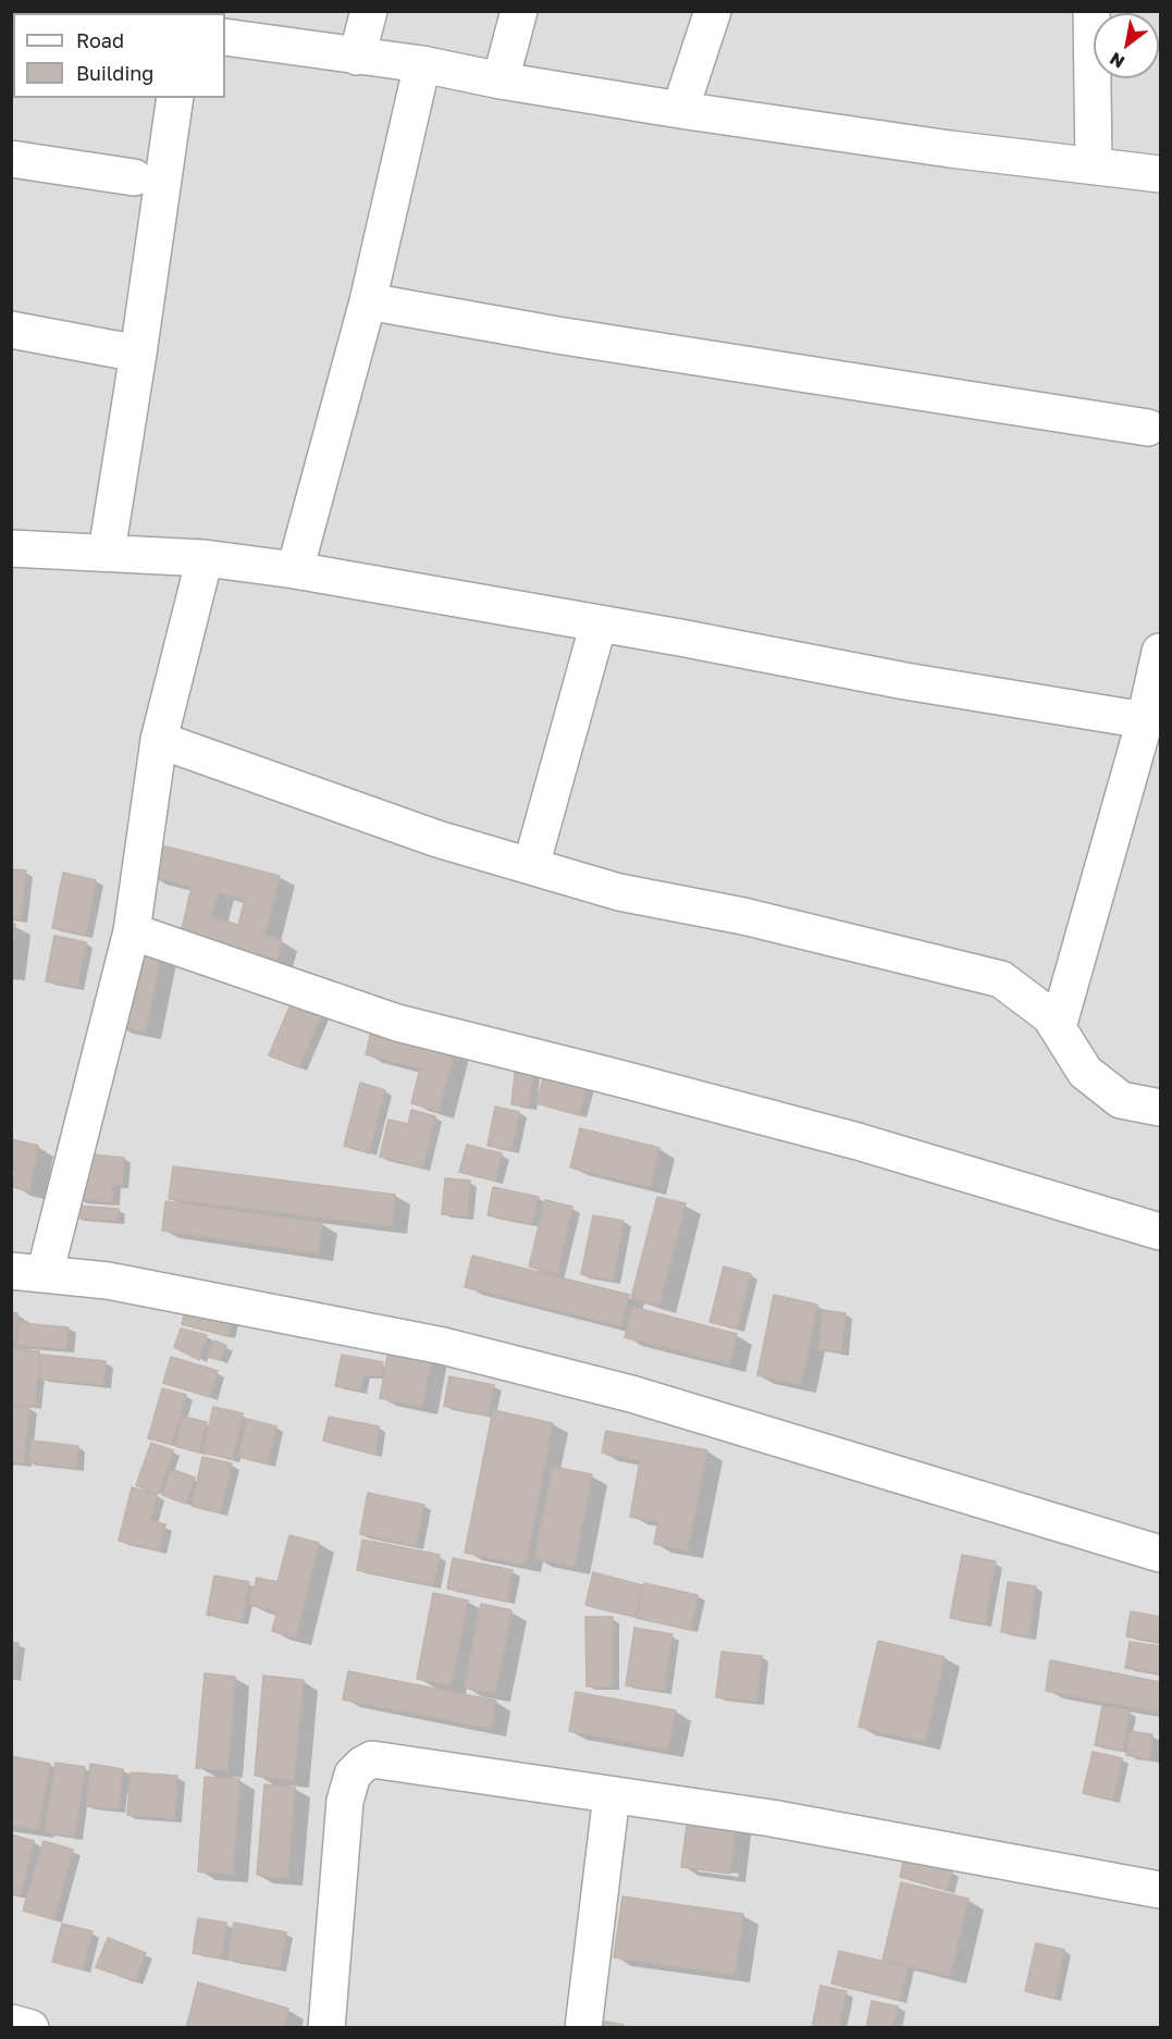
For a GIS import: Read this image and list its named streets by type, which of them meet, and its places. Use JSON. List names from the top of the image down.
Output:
{
  "legend": ["Road", "Building"],
  "north": "bottom left"
}
